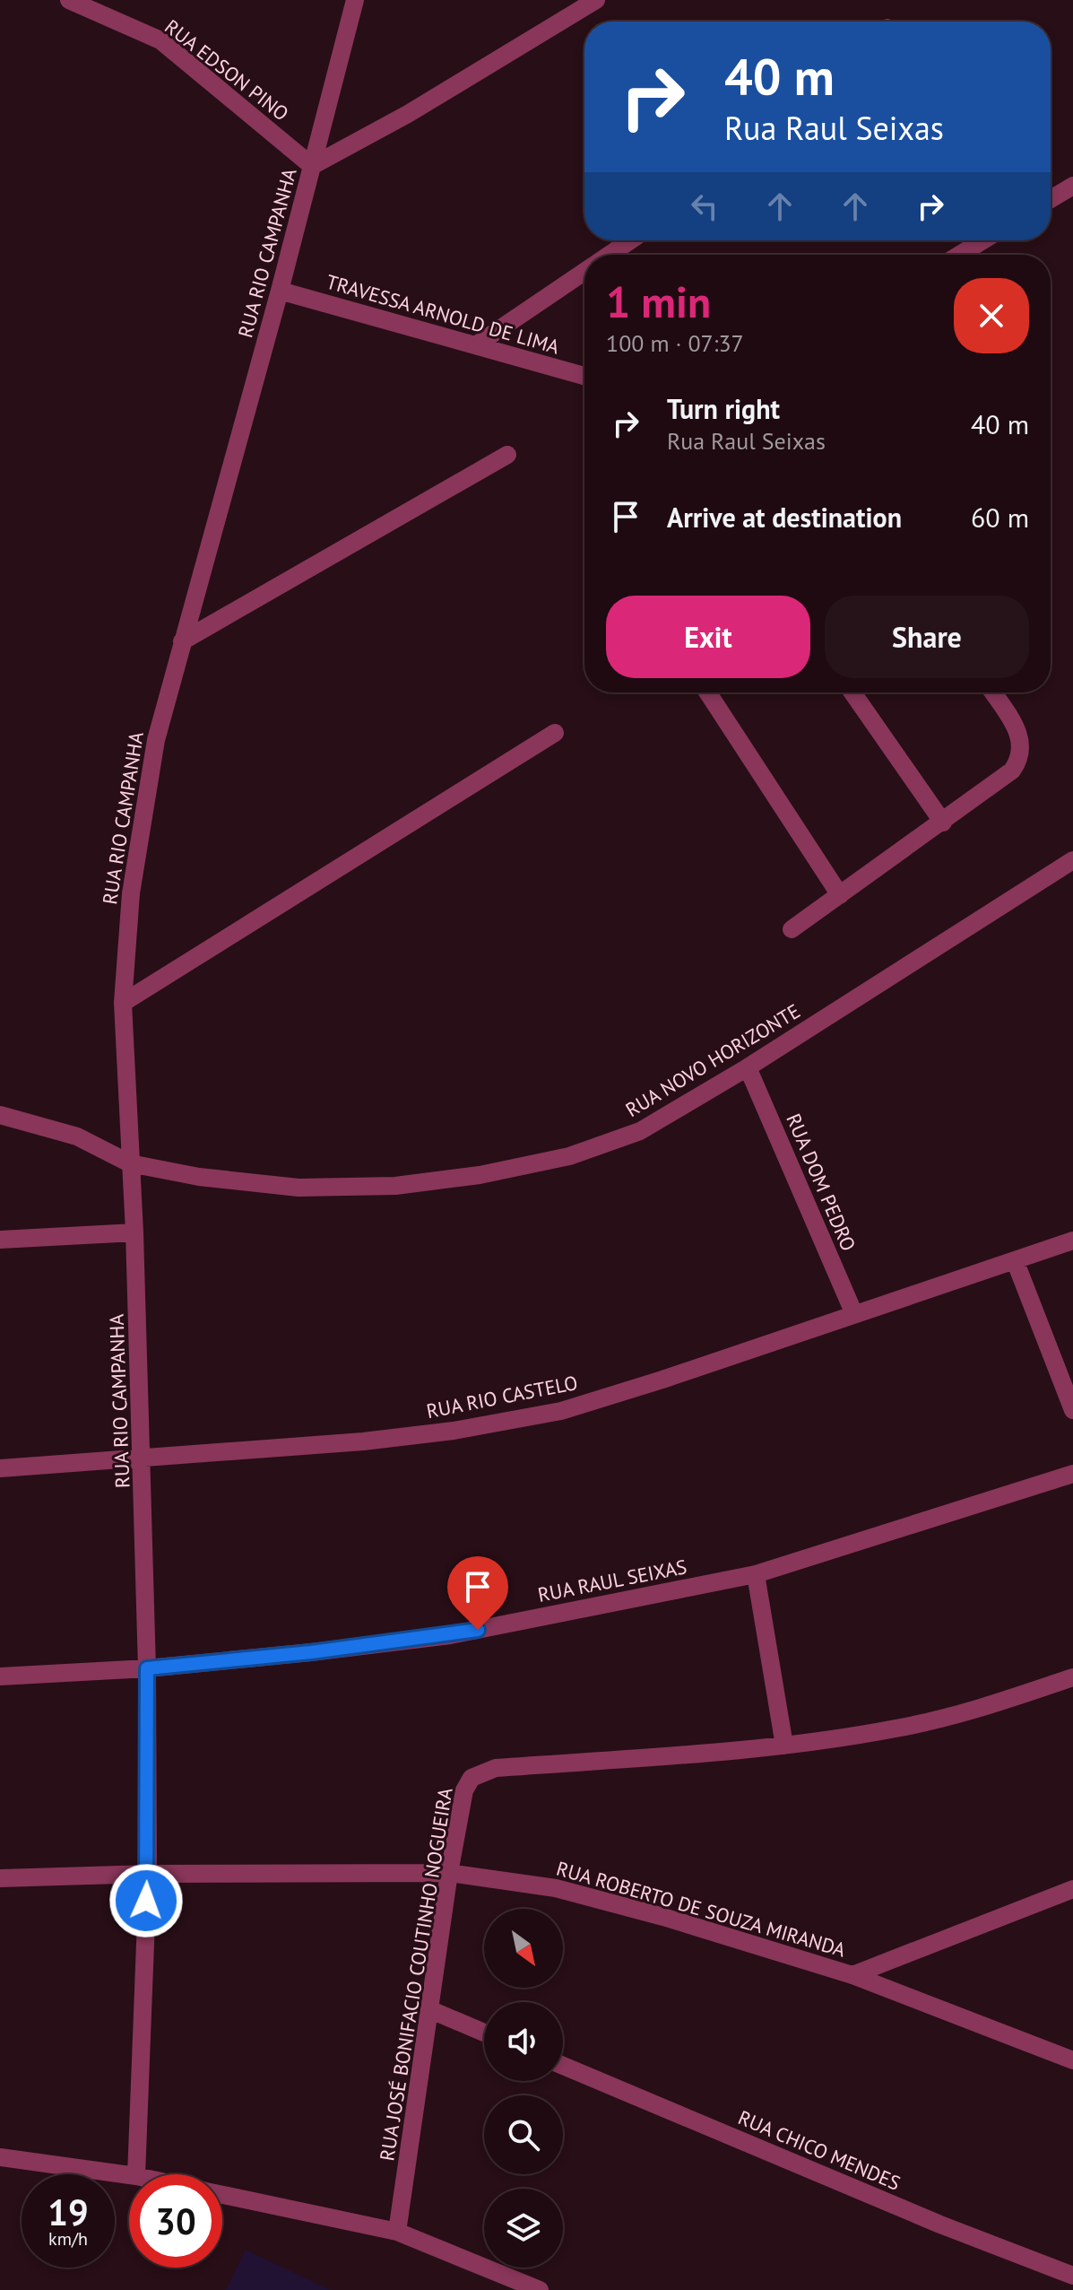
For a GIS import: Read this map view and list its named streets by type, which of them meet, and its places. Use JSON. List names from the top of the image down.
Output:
{
  "streets": {
    "street": [
      "RUA EDSON PINO",
      "RUA RIO CAMPANHA",
      "TRAVESSA ARNOLD DE LIMA",
      "RUA NOVO HORIZONTE",
      "RUA DOM PEDRO",
      "RUA RIO CASTELO",
      "RUA RAUL SEIXAS",
      "RUA ROBERTO DE SOUZA MIRANDA",
      "RUA JOSÉ BONIFACIO COUTINHO NOGUEIRA",
      "RUA CHICO MENDES"
    ]
  },
  "crossings": [
    ["RUA EDSON PINO", "RUA RIO CAMPANHA"],
    ["RUA RIO CAMPANHA", "TRAVESSA ARNOLD DE LIMA"],
    ["RUA RIO CAMPANHA", "RUA NOVO HORIZONTE"],
    ["RUA RIO CAMPANHA", "RUA RIO CASTELO"],
    ["RUA RIO CAMPANHA", "RUA RAUL SEIXAS"],
    ["RUA RIO CAMPANHA", "RUA ROBERTO DE SOUZA MIRANDA"],
    ["RUA NOVO HORIZONTE", "RUA DOM PEDRO"],
    ["RUA DOM PEDRO", "RUA RIO CASTELO"],
    ["RUA ROBERTO DE SOUZA MIRANDA", "RUA JOSÉ BONIFACIO COUTINHO NOGUEIRA"]
  ],
  "north": "bottom right",
  "page": {
    "turn": ["40 m", "Rua Raul Seixas"],
    "heading": ["1 min", "100 m · 07:37"],
    "list": [
      {
        "name": "Turn right",
        "note": "Rua Raul Seixas",
        "value": "40 m"
      },
      {
        "name": "Arrive at destination",
        "value": "60 m"
      }
    ],
    "buttons": ["Exit", "Share"],
    "speed": "19 km/h",
    "limit": "30"
  }
}
